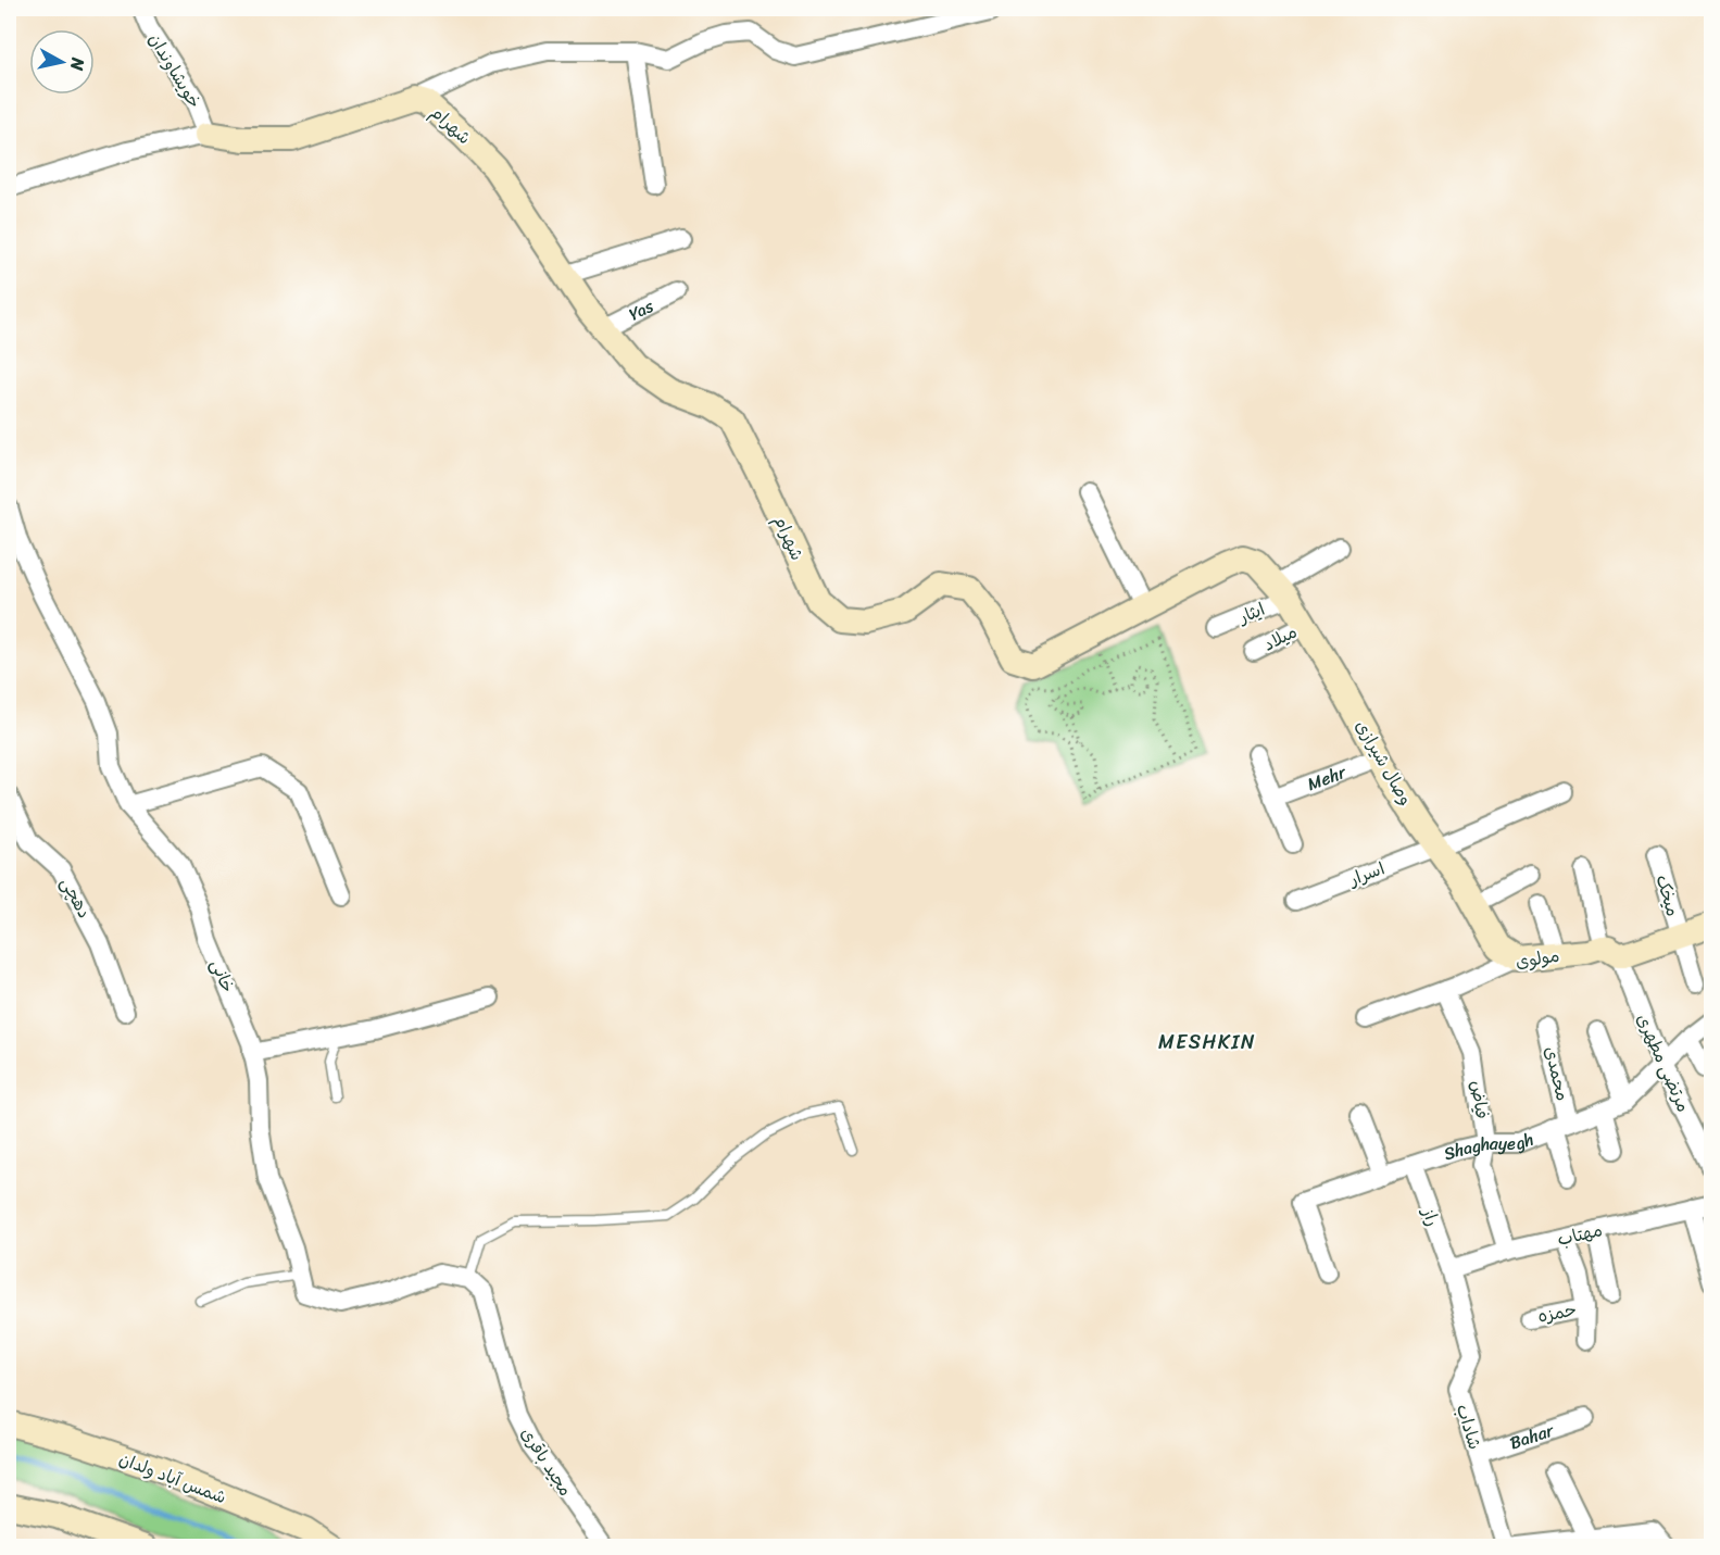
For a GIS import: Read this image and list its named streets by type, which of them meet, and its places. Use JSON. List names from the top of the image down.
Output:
{
  "streets": {
    "street": [
      "خویشاوندان",
      "شهرام",
      "Yas",
      "ایثار",
      "میلاد",
      "وصال شیرازی",
      "Mehr",
      "اسرار",
      "میخک",
      "دهچی",
      "مولوی",
      "خانی",
      "مرتضی مطهری",
      "محمدی",
      "فیاض",
      "Shaghayegh",
      "راز",
      "مهتاب",
      "حمزه",
      "شاداب",
      "Bahar",
      "مجید باقری",
      "شمس آباد ولدان"
    ]
  },
  "crossings": [
    ["شهرام", "Yas"],
    ["شهرام", "وصال شیرازی"],
    ["ایثار", "وصال شیرازی"],
    ["میلاد", "وصال شیرازی"],
    ["وصال شیرازی", "Mehr"],
    ["وصال شیرازی", "اسرار"],
    ["وصال شیرازی", "مولوی"],
    ["میخک", "مولوی"],
    ["مولوی", "مرتضی مطهری"],
    ["مولوی", "فیاض"],
    ["خانی", "مجید باقری"],
    ["مرتضی مطهری", "Shaghayegh"],
    ["محمدی", "Shaghayegh"],
    ["فیاض", "Shaghayegh"],
    ["فیاض", "مهتاب"],
    ["Shaghayegh", "راز"],
    ["راز", "مهتاب"],
    ["راز", "شاداب"],
    ["مهتاب", "شاداب"],
    ["شاداب", "Bahar"]
  ],
  "districts": ["MESHKIN"],
  "north": "right"
}
